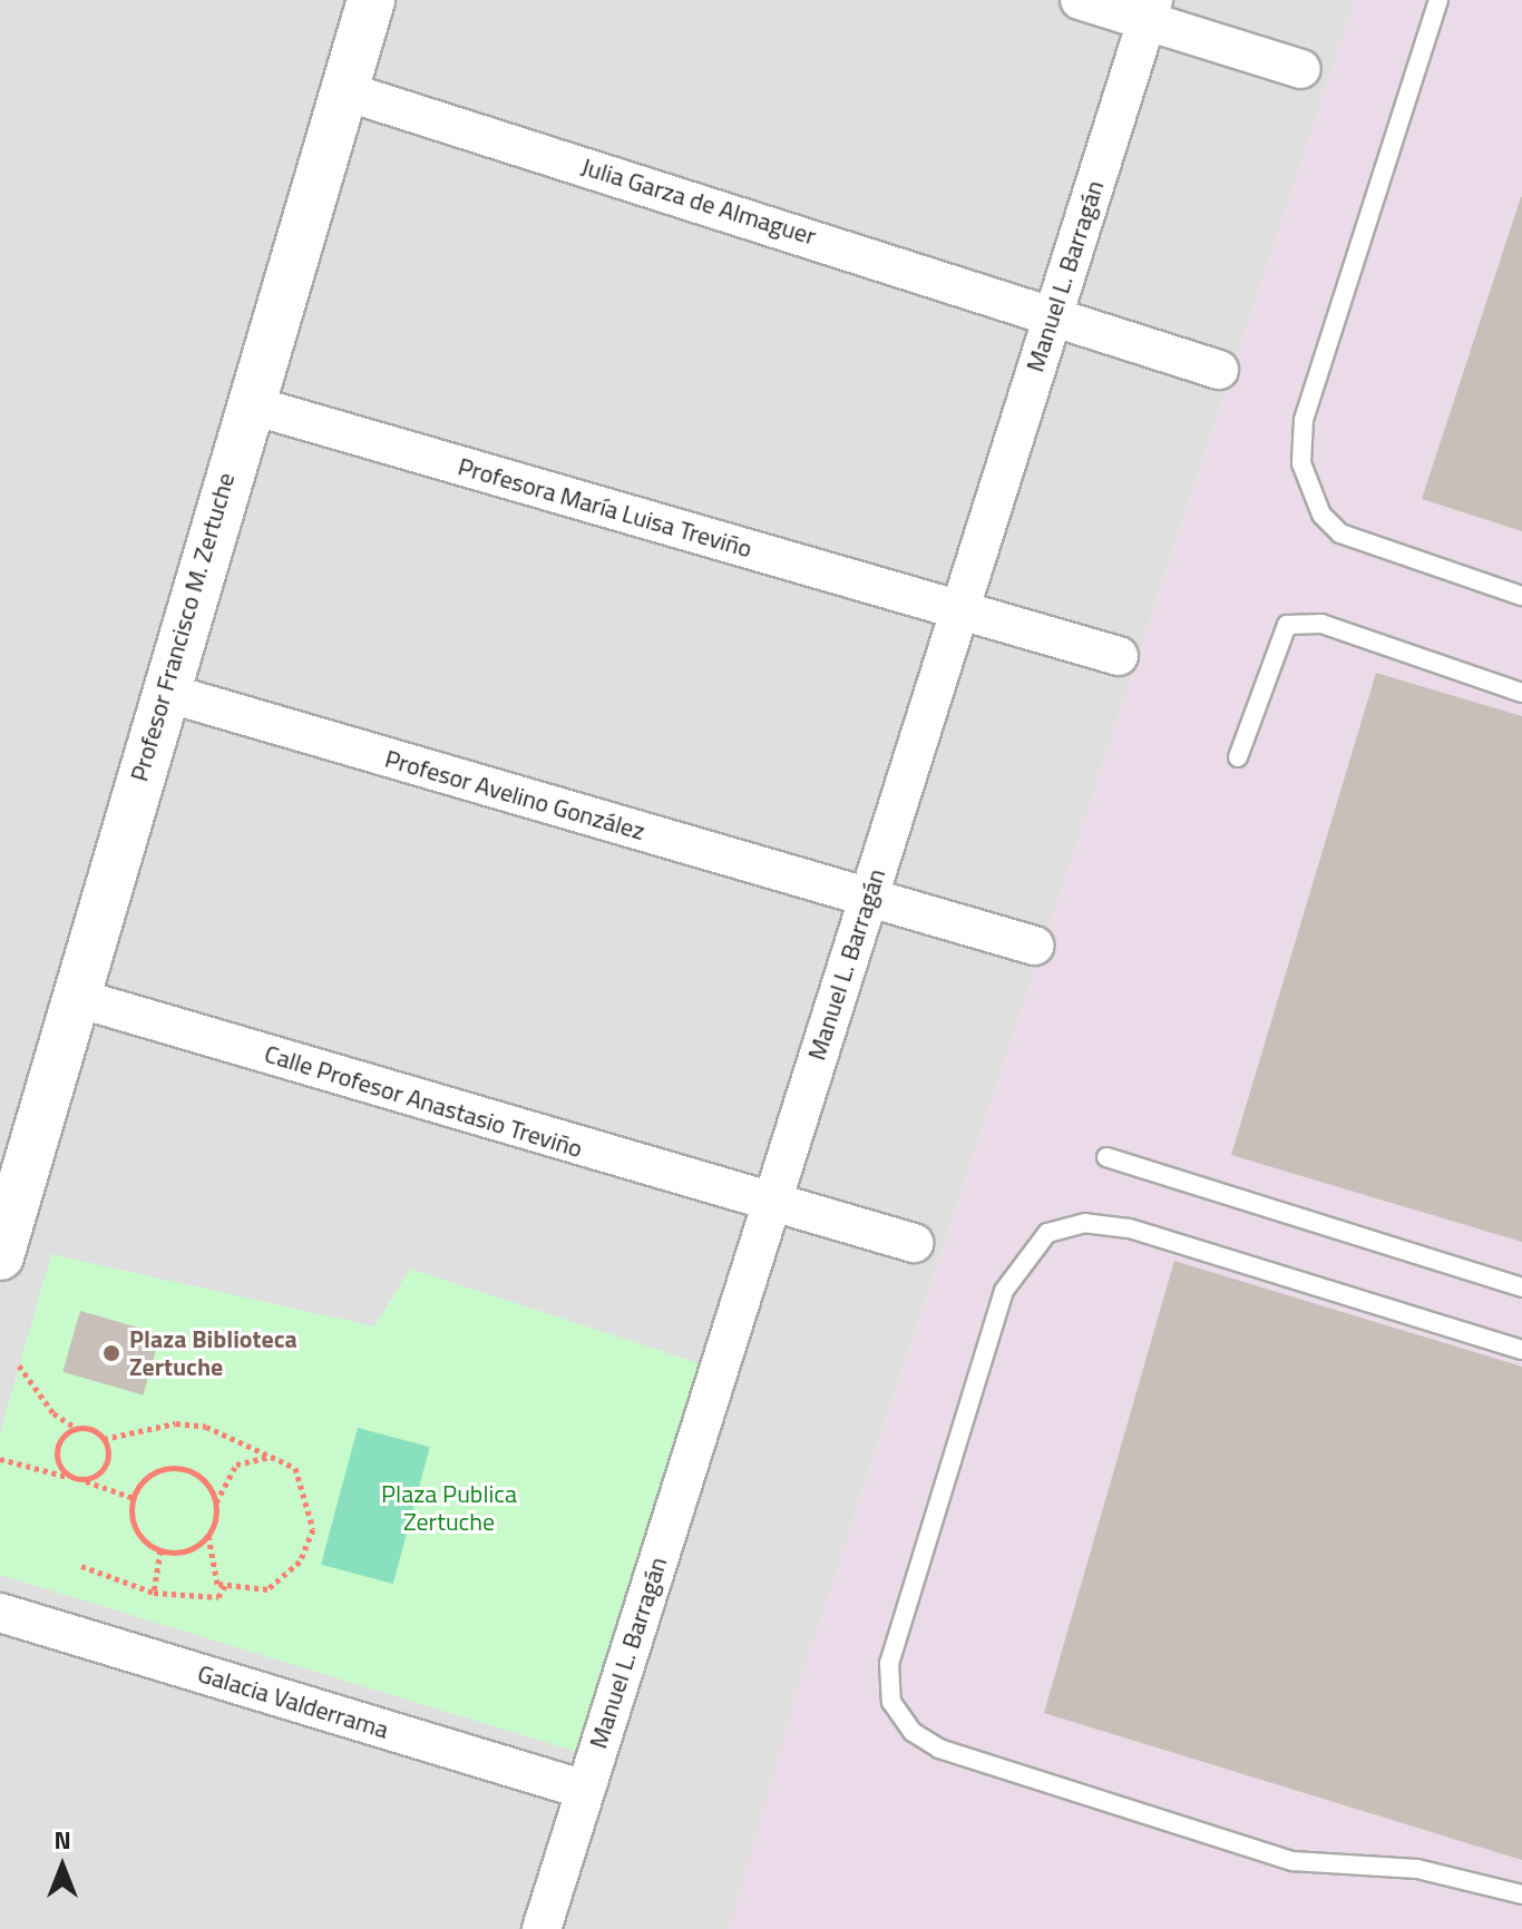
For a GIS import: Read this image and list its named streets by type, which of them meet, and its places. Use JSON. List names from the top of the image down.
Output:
{
  "streets": {
    "street": [
      "Julia Garza de Almaguer",
      "Manuel L. Barragán",
      "Profesora María Luisa Treviño",
      "Profesor Francisco M. Zertuche",
      "Profesor Avelino González",
      "Calle Profesor Anastasio Treviño",
      "Galacia Valderrama"
    ]
  },
  "crossings": [
    ["Julia Garza de Almaguer", "Manuel L. Barragán"],
    ["Julia Garza de Almaguer", "Profesor Francisco M. Zertuche"],
    ["Manuel L. Barragán", "Profesora María Luisa Treviño"],
    ["Manuel L. Barragán", "Profesor Avelino González"],
    ["Manuel L. Barragán", "Calle Profesor Anastasio Treviño"],
    ["Manuel L. Barragán", "Galacia Valderrama"],
    ["Profesora María Luisa Treviño", "Profesor Francisco M. Zertuche"],
    ["Profesor Francisco M. Zertuche", "Profesor Avelino González"],
    ["Profesor Francisco M. Zertuche", "Calle Profesor Anastasio Treviño"]
  ],
  "parks": ["Plaza Publica Zertuche"],
  "places": ["Plaza Biblioteca Zertuche"],
  "north": "top"
}
